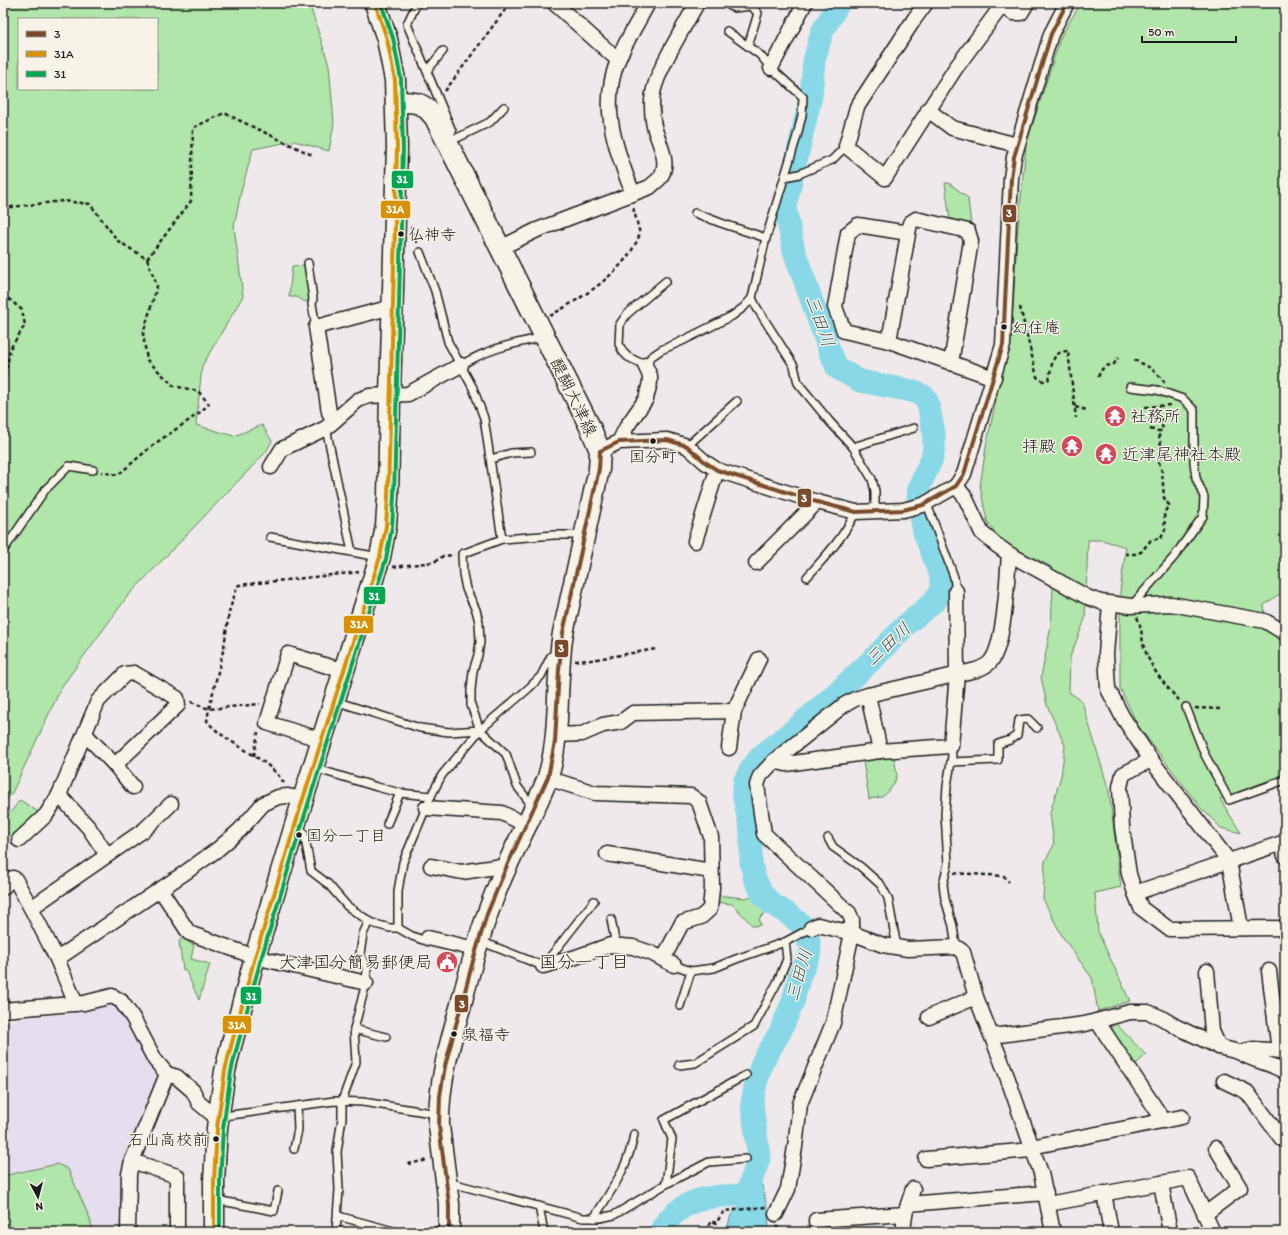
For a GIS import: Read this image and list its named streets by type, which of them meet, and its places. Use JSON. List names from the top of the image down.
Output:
{
  "streets": {
    "main road": ["醍醐大津線"]
  },
  "districts": ["国分一丁目"],
  "water": ["三田川"],
  "places": {
    "other": [
      "仏神寺",
      "幻住庵",
      "国分町",
      "国分一丁目",
      "泉福寺",
      "石山高校前"
    ],
    "temple": ["社務所", "拝殿", "近津尾神社本殿"],
    "public building": ["大津国分簡易郵便局"]
  },
  "lines": ["transit line 3", "transit line 31A", "transit line 31"],
  "legend": ["3", "31A", "31"],
  "scale_bar": "50 m",
  "north": "bottom"
}
